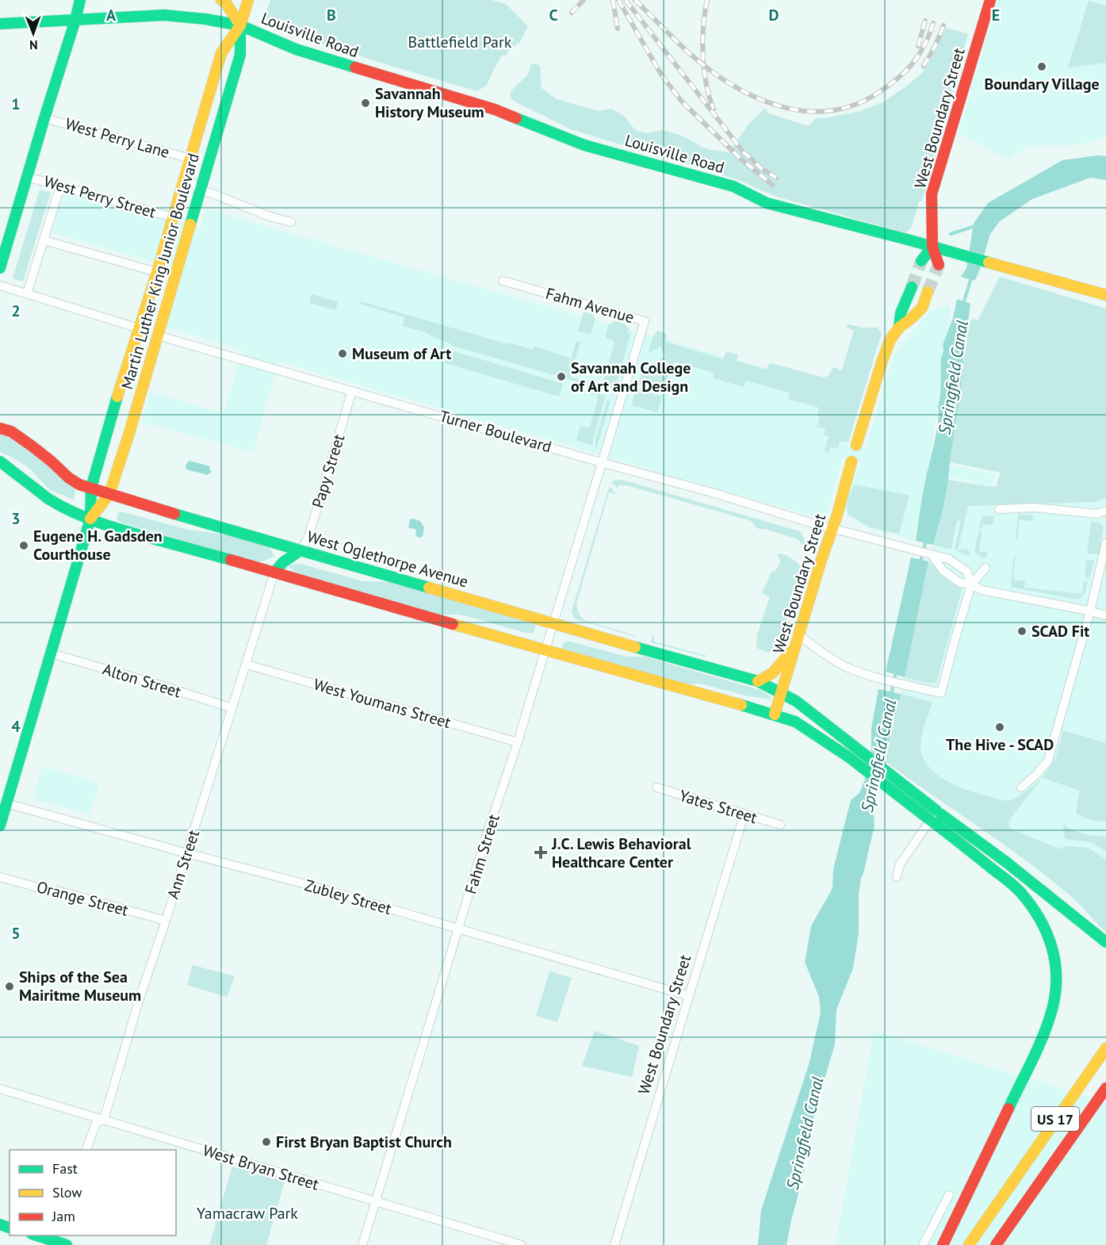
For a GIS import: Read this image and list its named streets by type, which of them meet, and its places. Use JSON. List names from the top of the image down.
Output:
{
  "streets": {
    "main road": [
      "Louisville Road",
      "West Boundary Street",
      "Martin Luther King Junior Boulevard",
      "West Oglethorpe Avenue",
      "US 17"
    ],
    "street": [
      "West Perry Lane",
      "West Perry Street",
      "Fahm Avenue",
      "Turner Boulevard",
      "Papy Street",
      "Alton Street",
      "West Youmans Street",
      "Yates Street",
      "Fahm Street",
      "Ann Street",
      "Zubley Street",
      "Orange Street",
      "West Bryan Street"
    ]
  },
  "crossings": [
    ["Louisville Road", "West Boundary Street"],
    ["Louisville Road", "Martin Luther King Junior Boulevard"],
    ["West Boundary Street", "Turner Boulevard"],
    ["West Boundary Street", "West Oglethorpe Avenue"],
    ["West Boundary Street", "Yates Street"],
    ["West Boundary Street", "Zubley Street"],
    ["West Perry Lane", "Martin Luther King Junior Boulevard"],
    ["West Perry Street", "Martin Luther King Junior Boulevard"],
    ["Martin Luther King Junior Boulevard", "Turner Boulevard"],
    ["Martin Luther King Junior Boulevard", "West Oglethorpe Avenue"],
    ["Martin Luther King Junior Boulevard", "Alton Street"],
    ["Martin Luther King Junior Boulevard", "Zubley Street"],
    ["Fahm Avenue", "Turner Boulevard"],
    ["Fahm Avenue", "Fahm Street"],
    ["Turner Boulevard", "Papy Street"],
    ["Turner Boulevard", "Fahm Street"],
    ["Papy Street", "West Oglethorpe Avenue"],
    ["West Oglethorpe Avenue", "Fahm Street"],
    ["Alton Street", "Ann Street"],
    ["West Youmans Street", "Fahm Street"],
    ["West Youmans Street", "Ann Street"],
    ["Fahm Street", "Zubley Street"],
    ["Fahm Street", "West Bryan Street"],
    ["Ann Street", "Zubley Street"],
    ["Ann Street", "Orange Street"],
    ["Ann Street", "West Bryan Street"]
  ],
  "water": ["Springfield Canal"],
  "parks": ["Battlefield Park", "Yamacraw Park"],
  "places": {
    "other": [
      "Boundary Village",
      "Savannah History Museum",
      "Museum of Art",
      "Savannah College of Art and Design",
      "Eugene H. Gadsden Courthouse",
      "SCAD Fit",
      "The Hive - SCAD",
      "Ships of the Sea Mairitme Museum",
      "First Bryan Baptist Church"
    ],
    "health": ["J.C. Lewis Behavioral Healthcare Center"]
  },
  "legend": ["Fast", "Slow", "Jam"],
  "north": "bottom",
  "grid": {
    "columns": [
      "A",
      "B",
      "C",
      "D",
      "E"
    ],
    "rows": [
      "1",
      "2",
      "3",
      "4",
      "5"
    ]
  }
}
